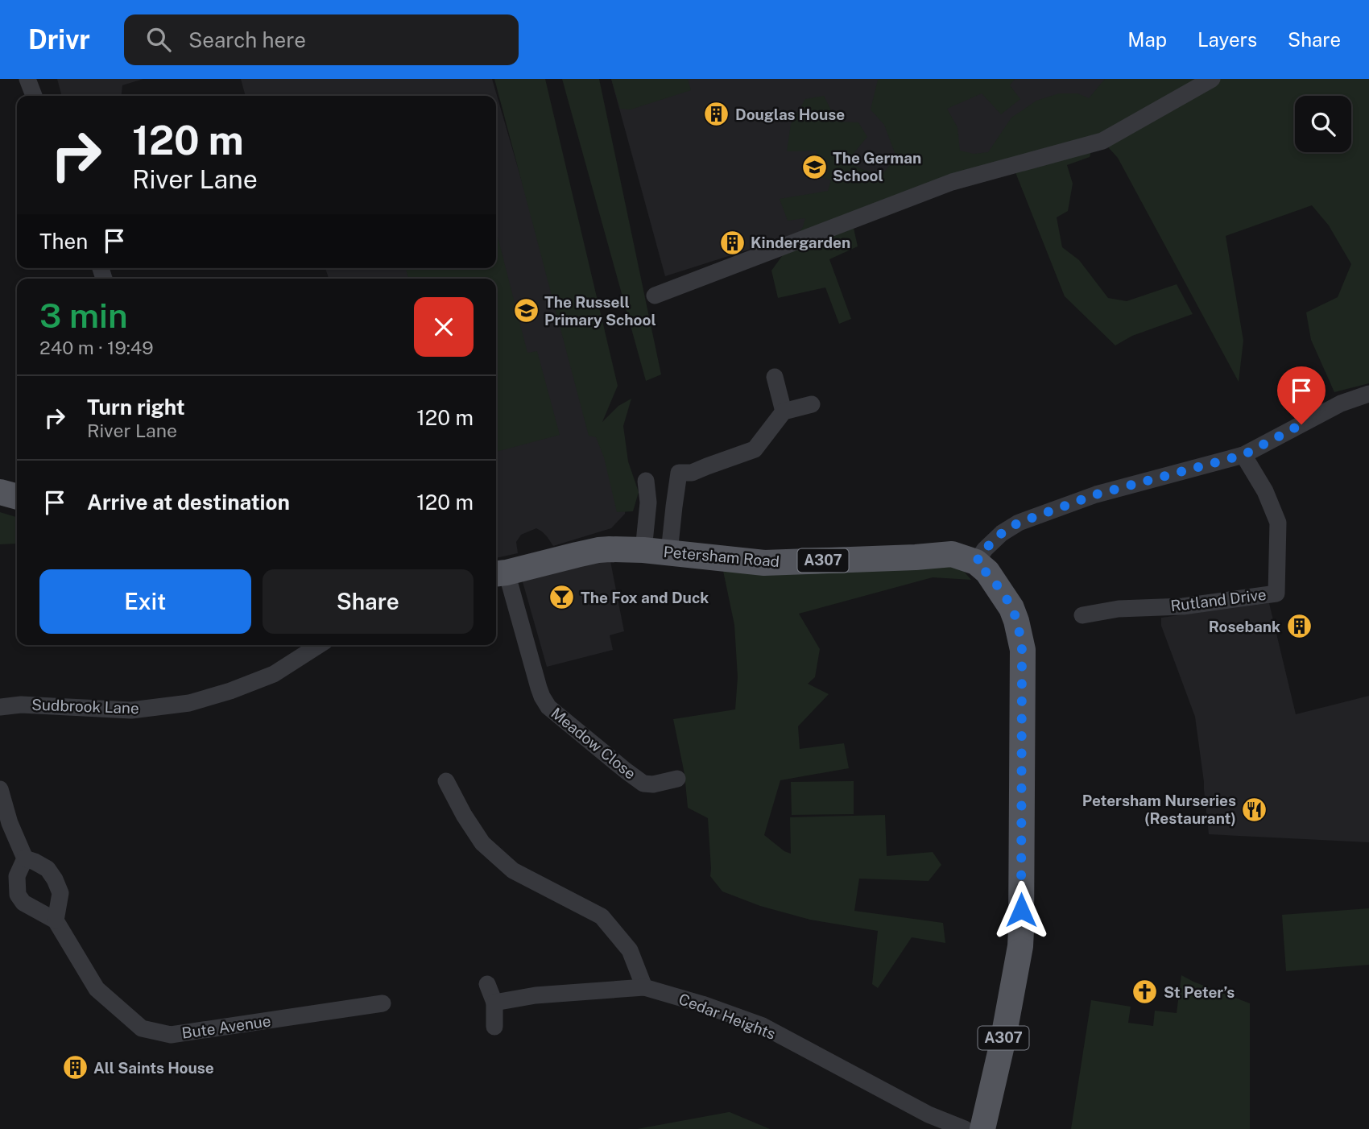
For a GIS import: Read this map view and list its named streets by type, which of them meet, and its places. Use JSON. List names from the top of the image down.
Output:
{
  "streets": {
    "main road": ["Petersham Road", "A307"],
    "street": [
      "Rutland Drive",
      "Sudbrook Lane",
      "Meadow Close",
      "Cedar Heights",
      "Bute Avenue"
    ]
  },
  "crossings": [
    ["Petersham Road", "A307"],
    ["Petersham Road", "Meadow Close"]
  ],
  "places": {
    "building": [
      "Douglas House",
      "Kindergarden",
      "Rosebank",
      "All Saints House"
    ],
    "school or university": ["The German School", "The Russell Primary School"],
    "bar": ["The Fox and Duck"],
    "restaurant": ["Petersham Nurseries (Restaurant)"],
    "church": ["St Peter’s"]
  },
  "page": {
    "header": "Drivr",
    "search": "Search here",
    "nav": ["Map", "Layers", "Share"],
    "turn": ["120 m", "River Lane"],
    "then": "Then",
    "heading": ["3 min", "240 m · 19:49"],
    "list": [
      {
        "name": "Turn right",
        "note": "River Lane",
        "value": "120 m"
      },
      {
        "name": "Arrive at destination",
        "value": "120 m"
      }
    ],
    "buttons": ["Exit", "Share"]
  }
}
